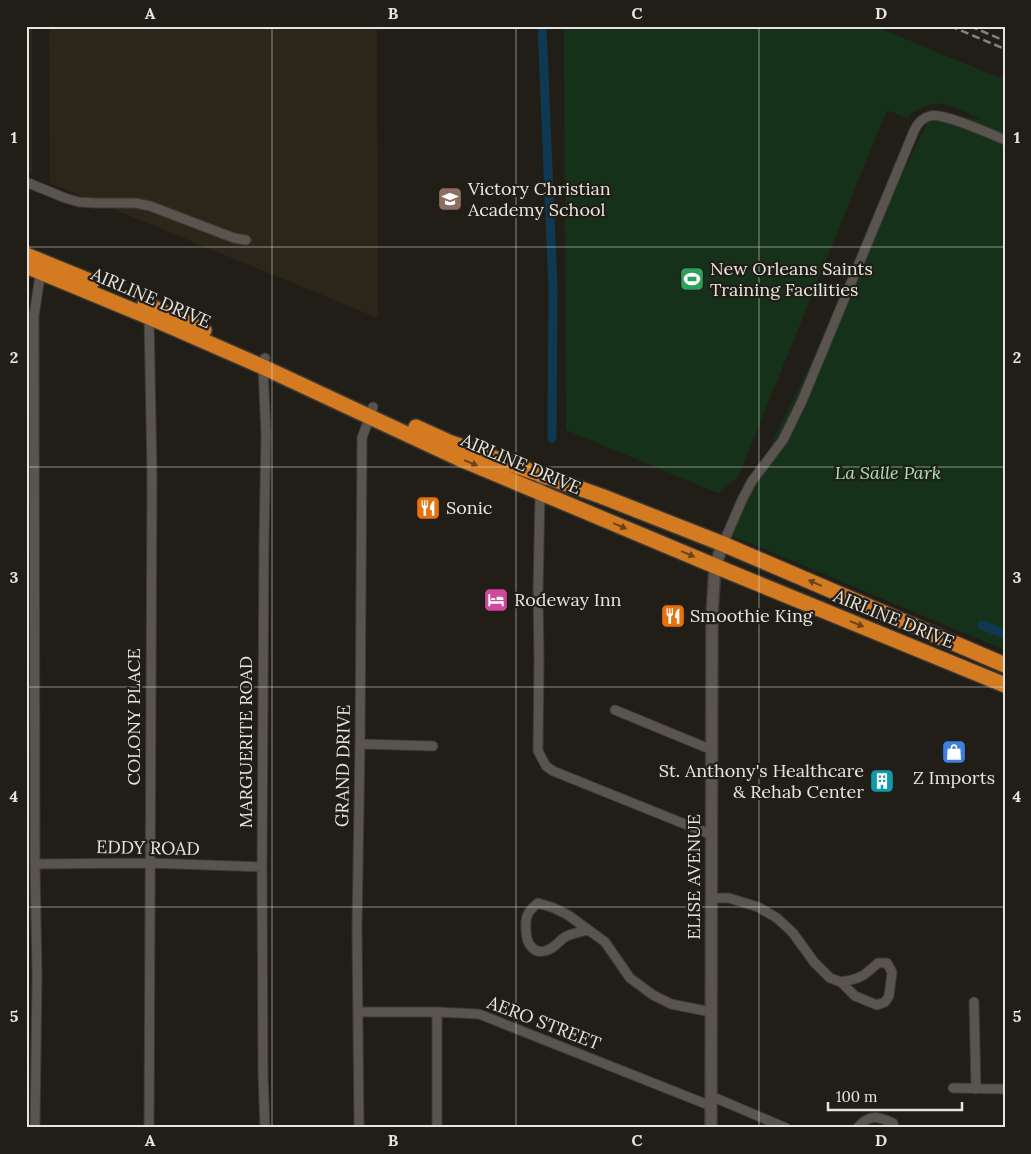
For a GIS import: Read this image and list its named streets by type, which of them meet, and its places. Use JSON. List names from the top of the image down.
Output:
{
  "streets": {
    "highway": ["AIRLINE DRIVE"],
    "street": [
      "COLONY PLACE",
      "MARGUERITE ROAD",
      "GRAND DRIVE",
      "EDDY ROAD",
      "ELISE AVENUE",
      "AERO STREET"
    ]
  },
  "crossings": [
    ["AIRLINE DRIVE", "COLONY PLACE"],
    ["AIRLINE DRIVE", "MARGUERITE ROAD"],
    ["AIRLINE DRIVE", "GRAND DRIVE"],
    ["AIRLINE DRIVE", "ELISE AVENUE"],
    ["COLONY PLACE", "EDDY ROAD"],
    ["MARGUERITE ROAD", "EDDY ROAD"],
    ["GRAND DRIVE", "AERO STREET"],
    ["ELISE AVENUE", "AERO STREET"]
  ],
  "parks": ["La Salle Park"],
  "places": {
    "school or university": ["Victory Christian Academy School"],
    "sports": ["New Orleans Saints Training Facilities"],
    "restaurant": ["Sonic", "Smoothie King"],
    "hotel": ["Rodeway Inn"],
    "shop": ["Z Imports"],
    "building": ["St. Anthony's Healthcare & Rehab Center"]
  },
  "scale_bar": "100 m",
  "grid": {
    "columns": [
      "A",
      "B",
      "C",
      "D"
    ],
    "rows": [
      "1",
      "2",
      "3",
      "4",
      "5"
    ]
  }
}
